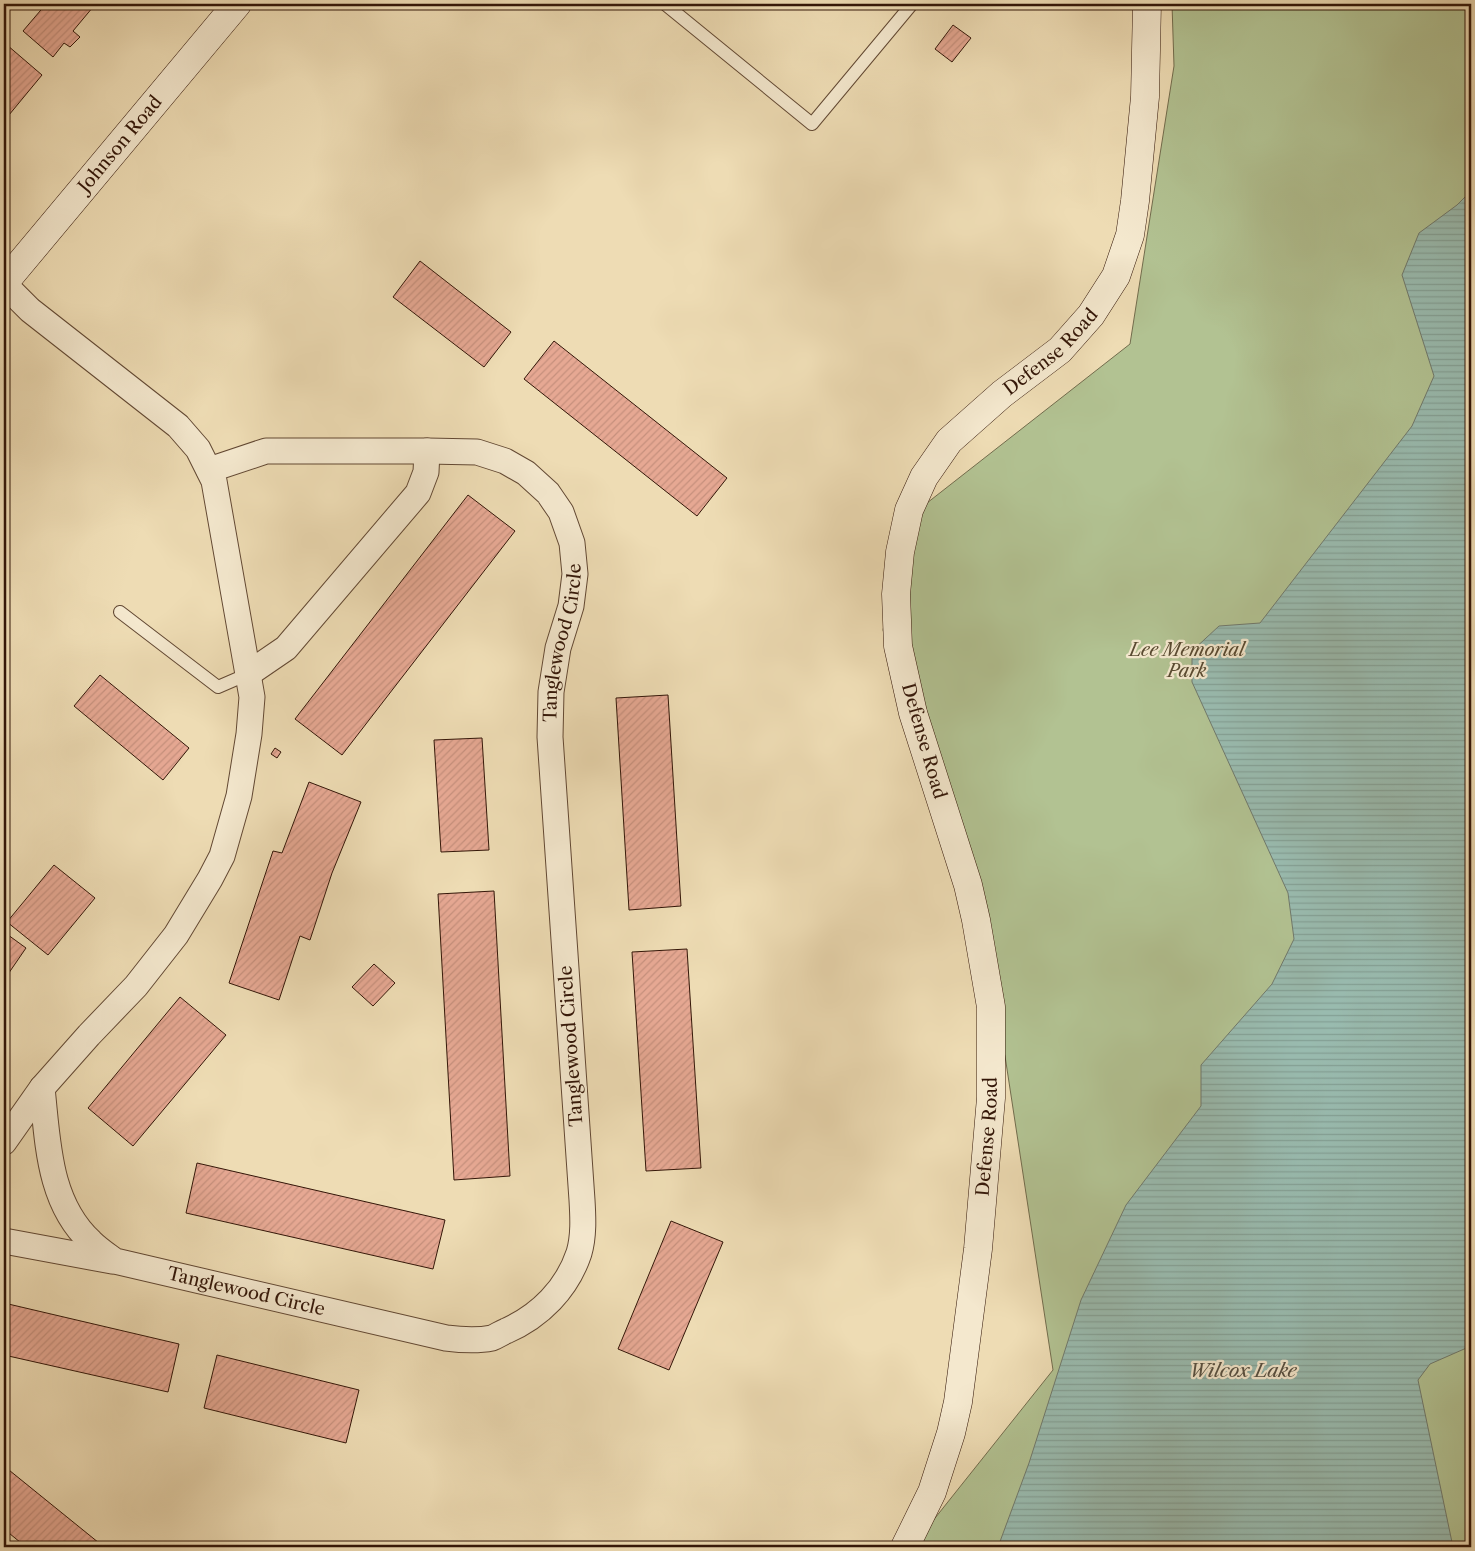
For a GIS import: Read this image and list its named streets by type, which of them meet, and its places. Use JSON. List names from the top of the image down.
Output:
{
  "streets": {
    "street": ["Johnson Road", "Defense Road", "Tanglewood Circle"]
  },
  "water": ["Wilcox Lake"],
  "parks": ["Lee Memorial Park"]
}
